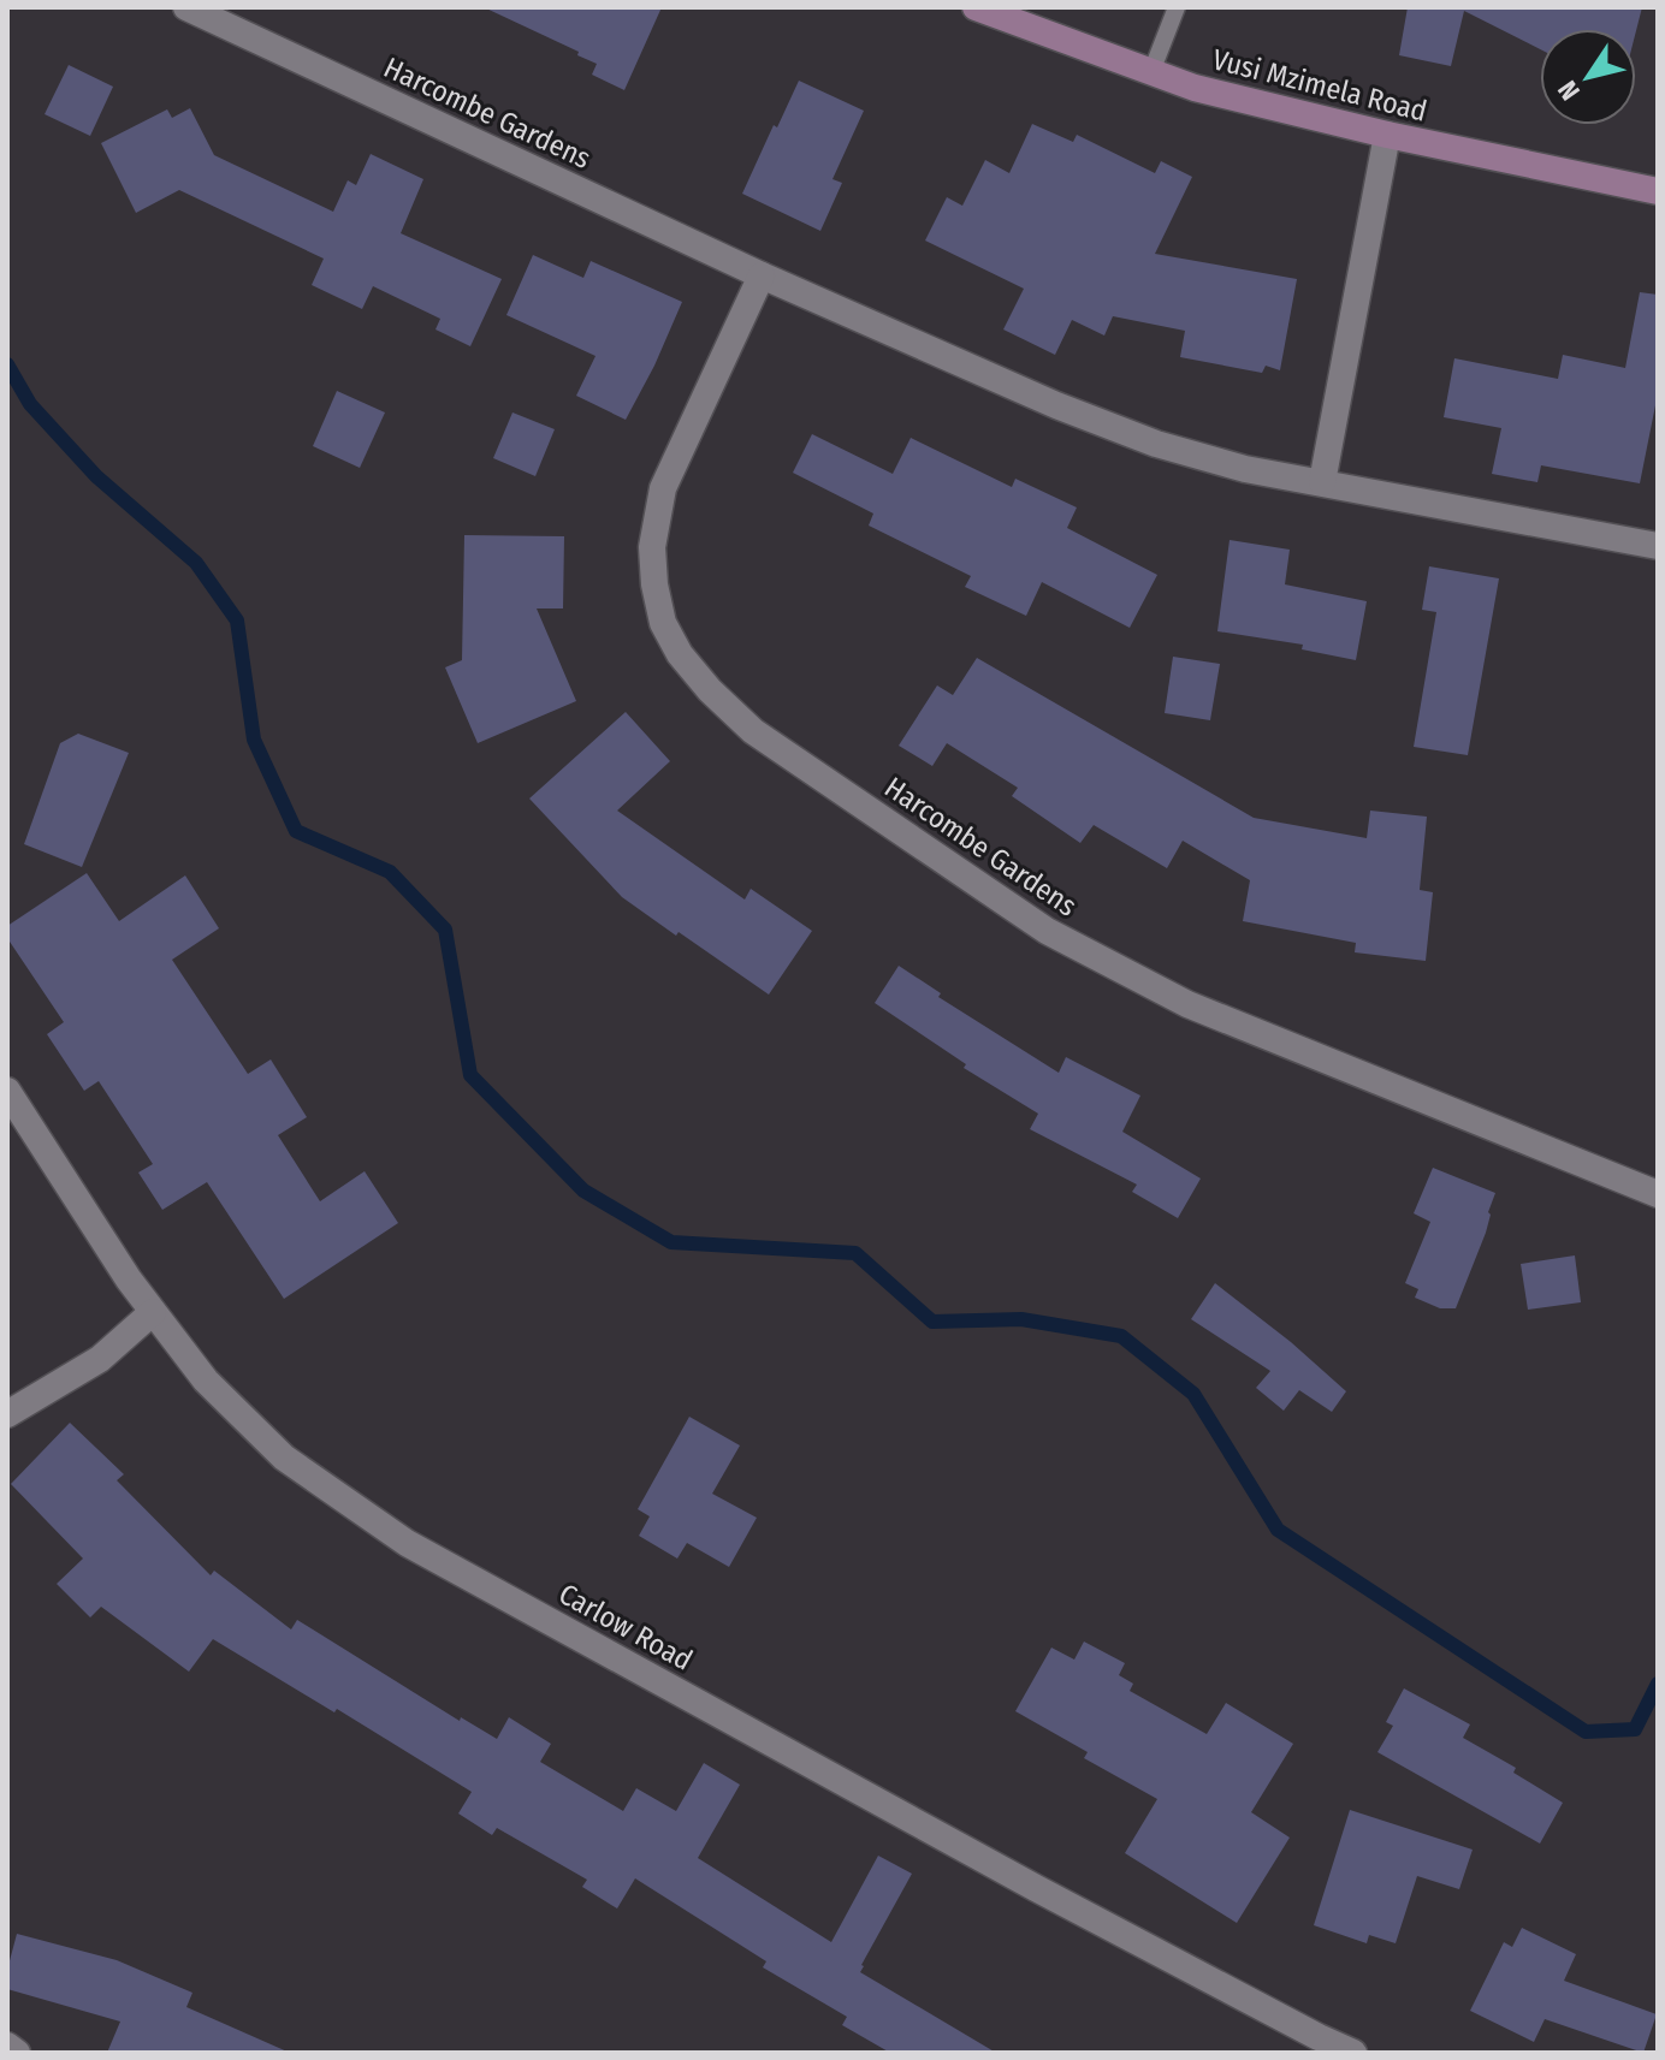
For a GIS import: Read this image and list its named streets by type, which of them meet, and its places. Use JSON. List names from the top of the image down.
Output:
{
  "streets": {
    "main road": ["Vusi Mzimela Road"],
    "street": ["Harcombe Gardens", "Carlow Road"]
  },
  "north": "bottom left"
}
